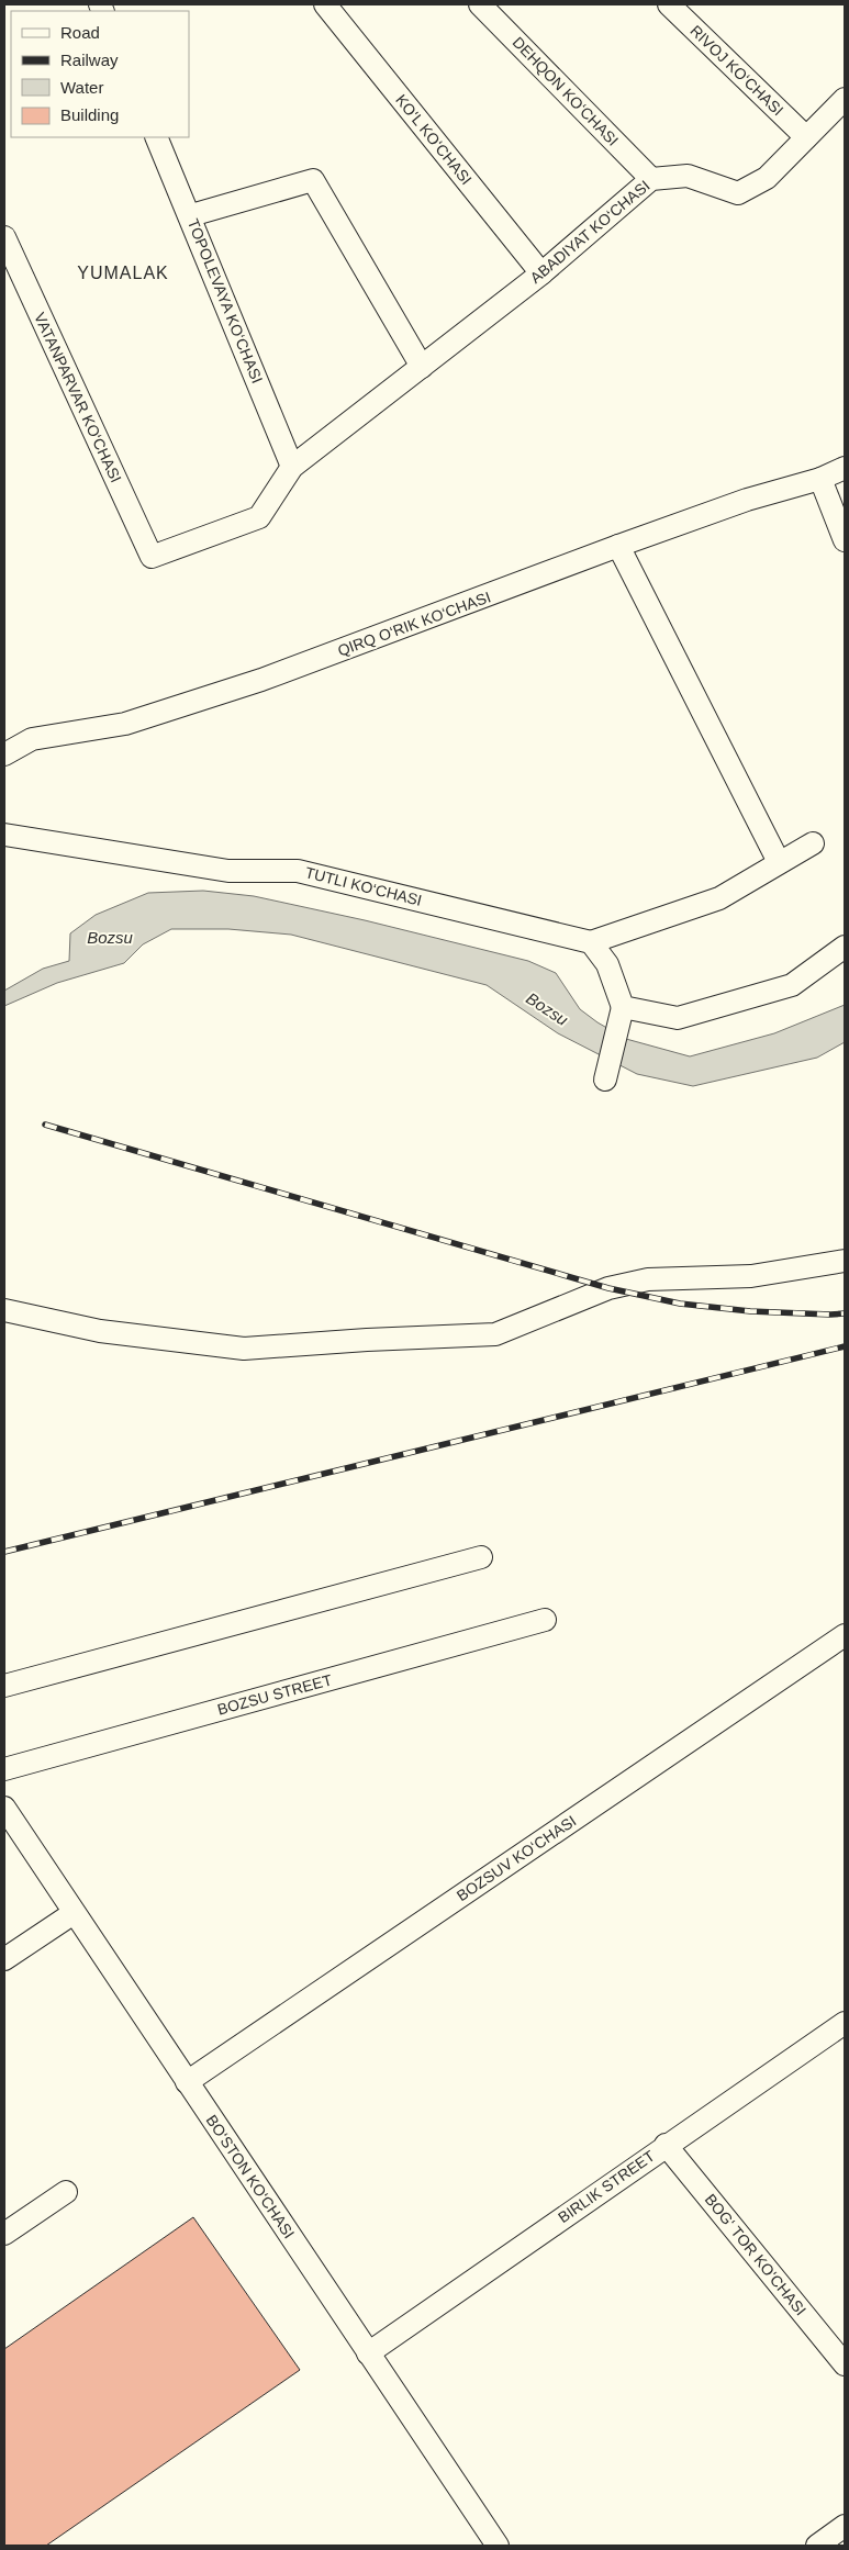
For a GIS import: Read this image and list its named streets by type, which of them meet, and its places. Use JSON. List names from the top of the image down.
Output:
{
  "streets": {
    "street": [
      "RIVOJ KO‘CHASI",
      "DEHQON KO‘CHASI",
      "KO‘L KO‘CHASI",
      "ABADIYAT KO‘CHASI",
      "TOPOLEVAYA KO‘CHASI",
      "VATANPARVAR KO‘CHASI",
      "QIRQ O‘RIK KO‘CHASI",
      "TUTLI KO‘CHASI",
      "BOZSU STREET",
      "BOZSUV KO‘CHASI",
      "BO‘STON KO‘CHASI",
      "BIRLIK STREET",
      "BOG‘ TOR KO‘CHASI"
    ]
  },
  "crossings": [
    ["RIVOJ KO‘CHASI", "ABADIYAT KO‘CHASI"],
    ["DEHQON KO‘CHASI", "ABADIYAT KO‘CHASI"],
    ["KO‘L KO‘CHASI", "ABADIYAT KO‘CHASI"],
    ["ABADIYAT KO‘CHASI", "TOPOLEVAYA KO‘CHASI"],
    ["ABADIYAT KO‘CHASI", "VATANPARVAR KO‘CHASI"],
    ["BOZSUV KO‘CHASI", "BO‘STON KO‘CHASI"],
    ["BO‘STON KO‘CHASI", "BIRLIK STREET"],
    ["BIRLIK STREET", "BOG‘ TOR KO‘CHASI"]
  ],
  "districts": ["YUMALAK"],
  "water": ["Bozsu"],
  "legend": [
    "Road",
    "Railway",
    "Water",
    "Building"
  ]
}
